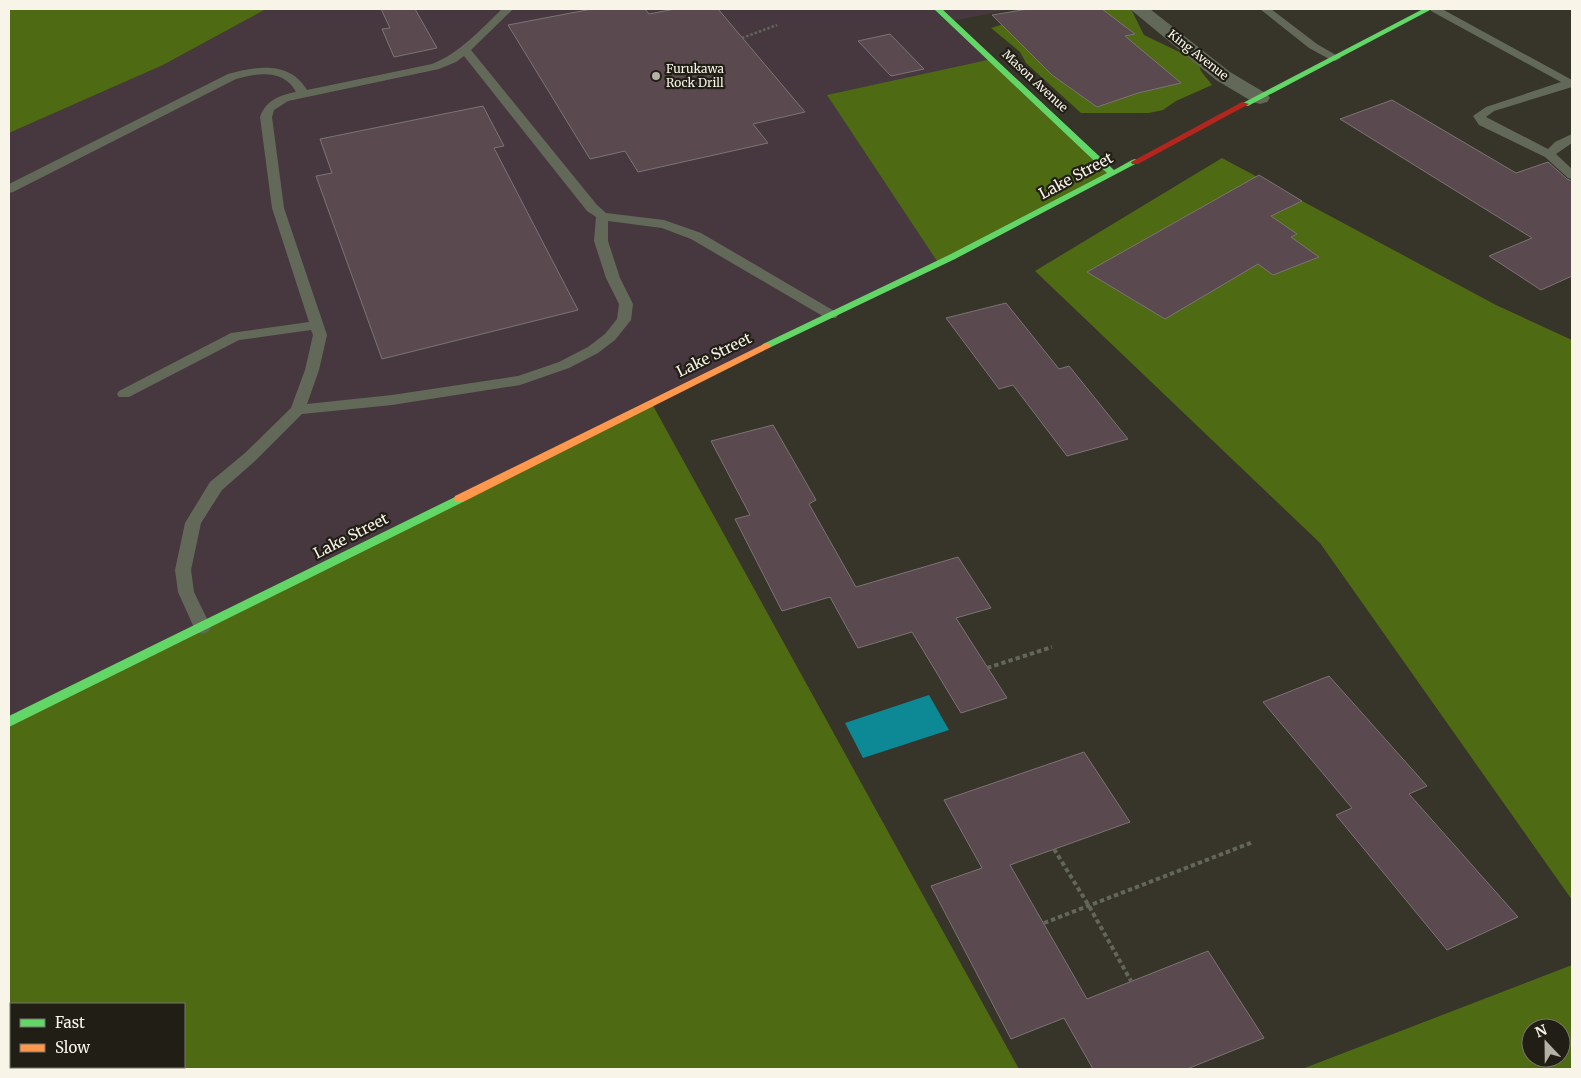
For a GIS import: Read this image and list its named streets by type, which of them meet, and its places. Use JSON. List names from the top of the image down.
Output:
{
  "streets": {
    "street": ["King Avenue", "Mason Avenue", "Lake Street"]
  },
  "crossings": [
    ["King Avenue", "Lake Street"],
    ["Mason Avenue", "Lake Street"]
  ],
  "places": ["Furukawa Rock Drill"],
  "legend": ["Fast", "Slow"],
  "north": "top"
}
